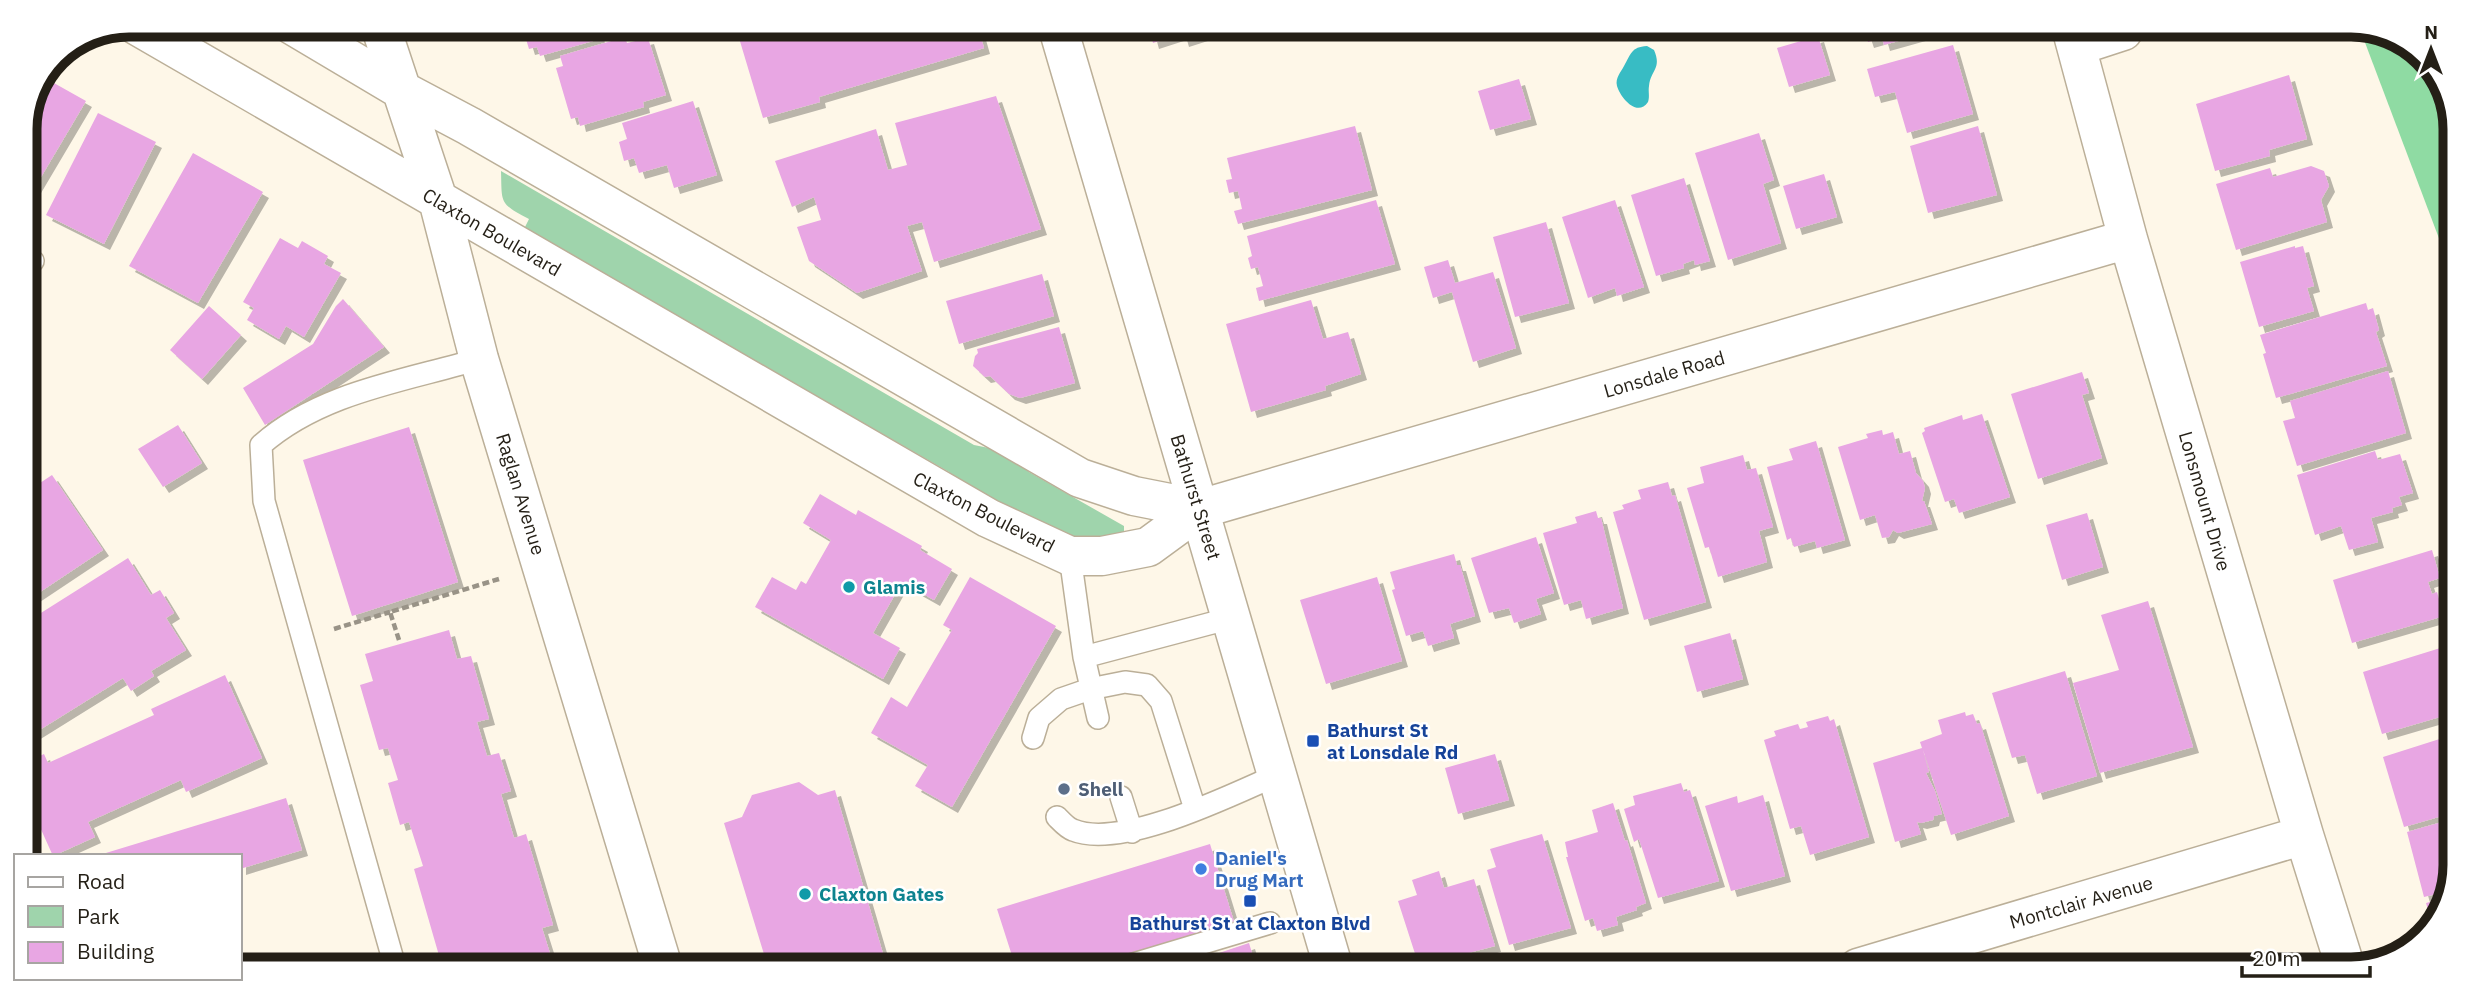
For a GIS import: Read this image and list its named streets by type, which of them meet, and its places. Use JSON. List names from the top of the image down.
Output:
{
  "streets": {
    "street": [
      "Claxton Boulevard",
      "Lonsdale Road",
      "Raglan Avenue",
      "Bathurst Street",
      "Lonsmount Drive",
      "Montclair Avenue"
    ]
  },
  "crossings": [
    ["Claxton Boulevard", "Lonsdale Road"],
    ["Claxton Boulevard", "Raglan Avenue"],
    ["Claxton Boulevard", "Bathurst Street"],
    ["Lonsdale Road", "Bathurst Street"],
    ["Lonsdale Road", "Lonsmount Drive"],
    ["Lonsmount Drive", "Montclair Avenue"]
  ],
  "places": {
    "other": [
      "Glamis",
      "Shell",
      "Daniel's Drug Mart",
      "Claxton Gates"
    ],
    "transit": ["Bathurst St at Lonsdale Rd", "Bathurst St at Claxton Blvd"]
  },
  "legend": ["Road", "Park", "Building"],
  "scale_bar": "20 m",
  "north": "top"
}
